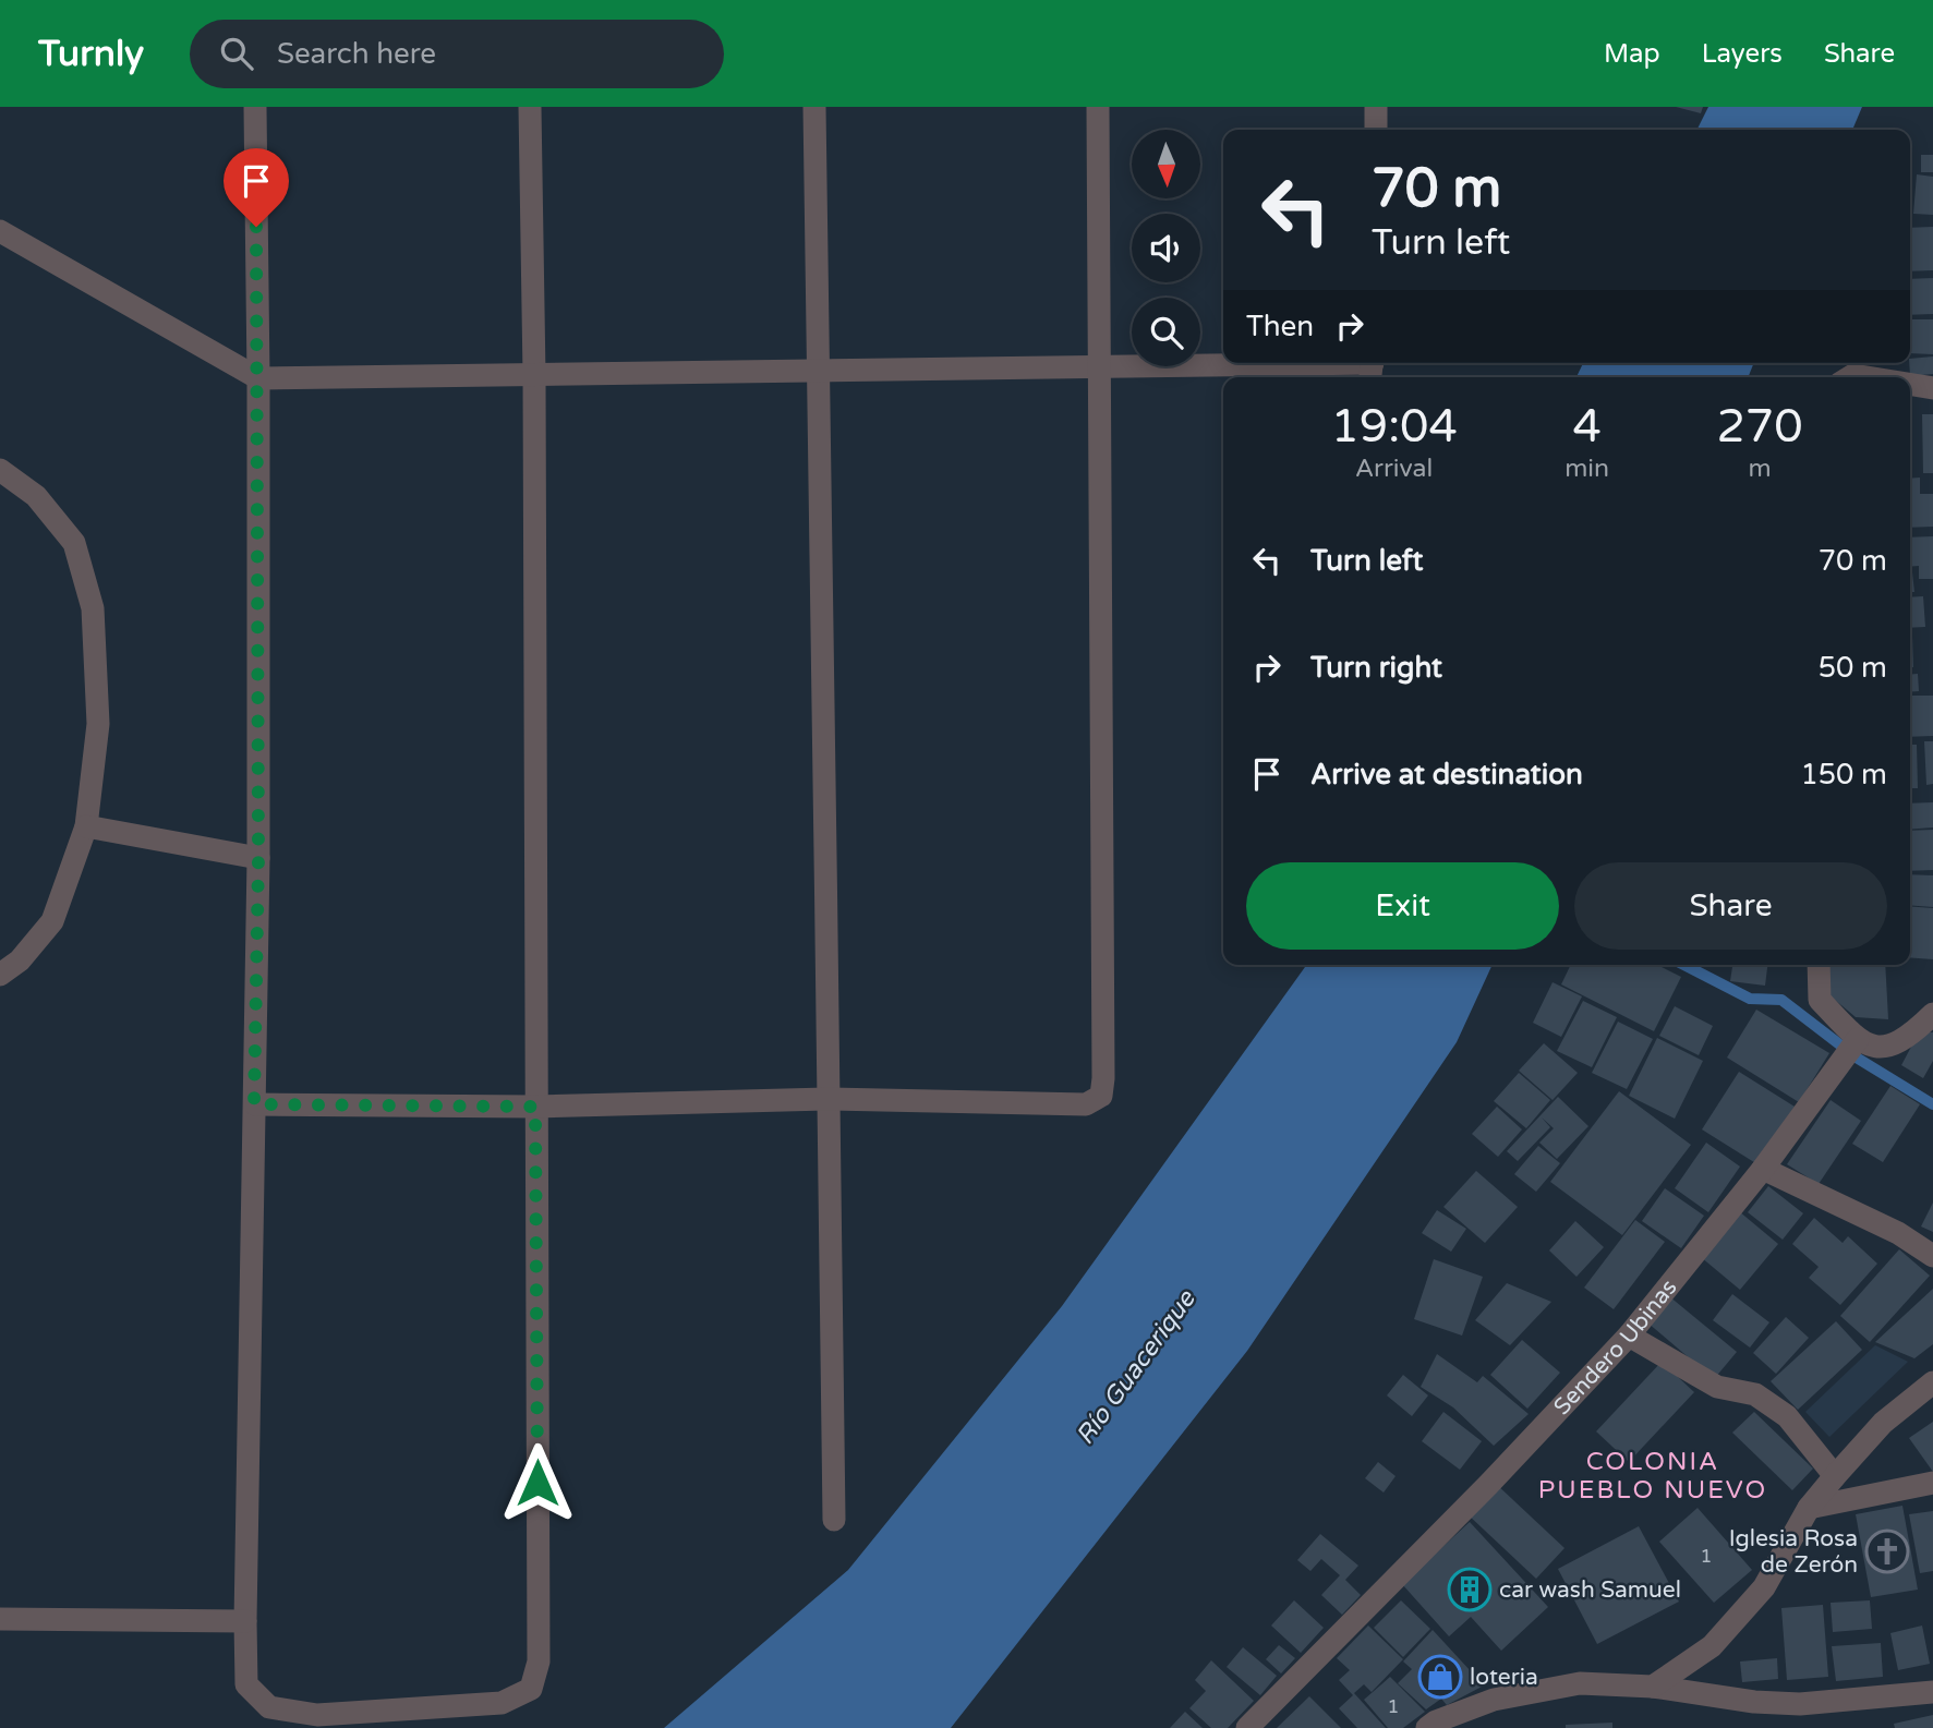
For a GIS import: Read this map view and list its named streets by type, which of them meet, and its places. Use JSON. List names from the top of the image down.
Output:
{
  "streets": {
    "street": ["Sendero Ubinas"]
  },
  "districts": ["COLONIA PUEBLO NUEVO"],
  "water": ["Río Guacerique"],
  "places": {
    "church": ["Iglesia Rosa de Zerón"],
    "building": ["car wash Samuel"],
    "shop": ["loteria"]
  },
  "house_numbers": ["1", "1"],
  "north": "bottom",
  "page": {
    "header": "Turnly",
    "search": "Search here",
    "nav": ["Map", "Layers", "Share"],
    "turn": ["70 m", "Turn left"],
    "then": "Then",
    "eta": [
      "19:04",
      "Arrival",
      "4",
      "min",
      "270",
      "m"
    ],
    "list": [
      {
        "name": "Turn left",
        "value": "70 m"
      },
      {
        "name": "Turn right",
        "value": "50 m"
      },
      {
        "name": "Arrive at destination",
        "value": "150 m"
      }
    ],
    "buttons": ["Exit", "Share"]
  }
}
